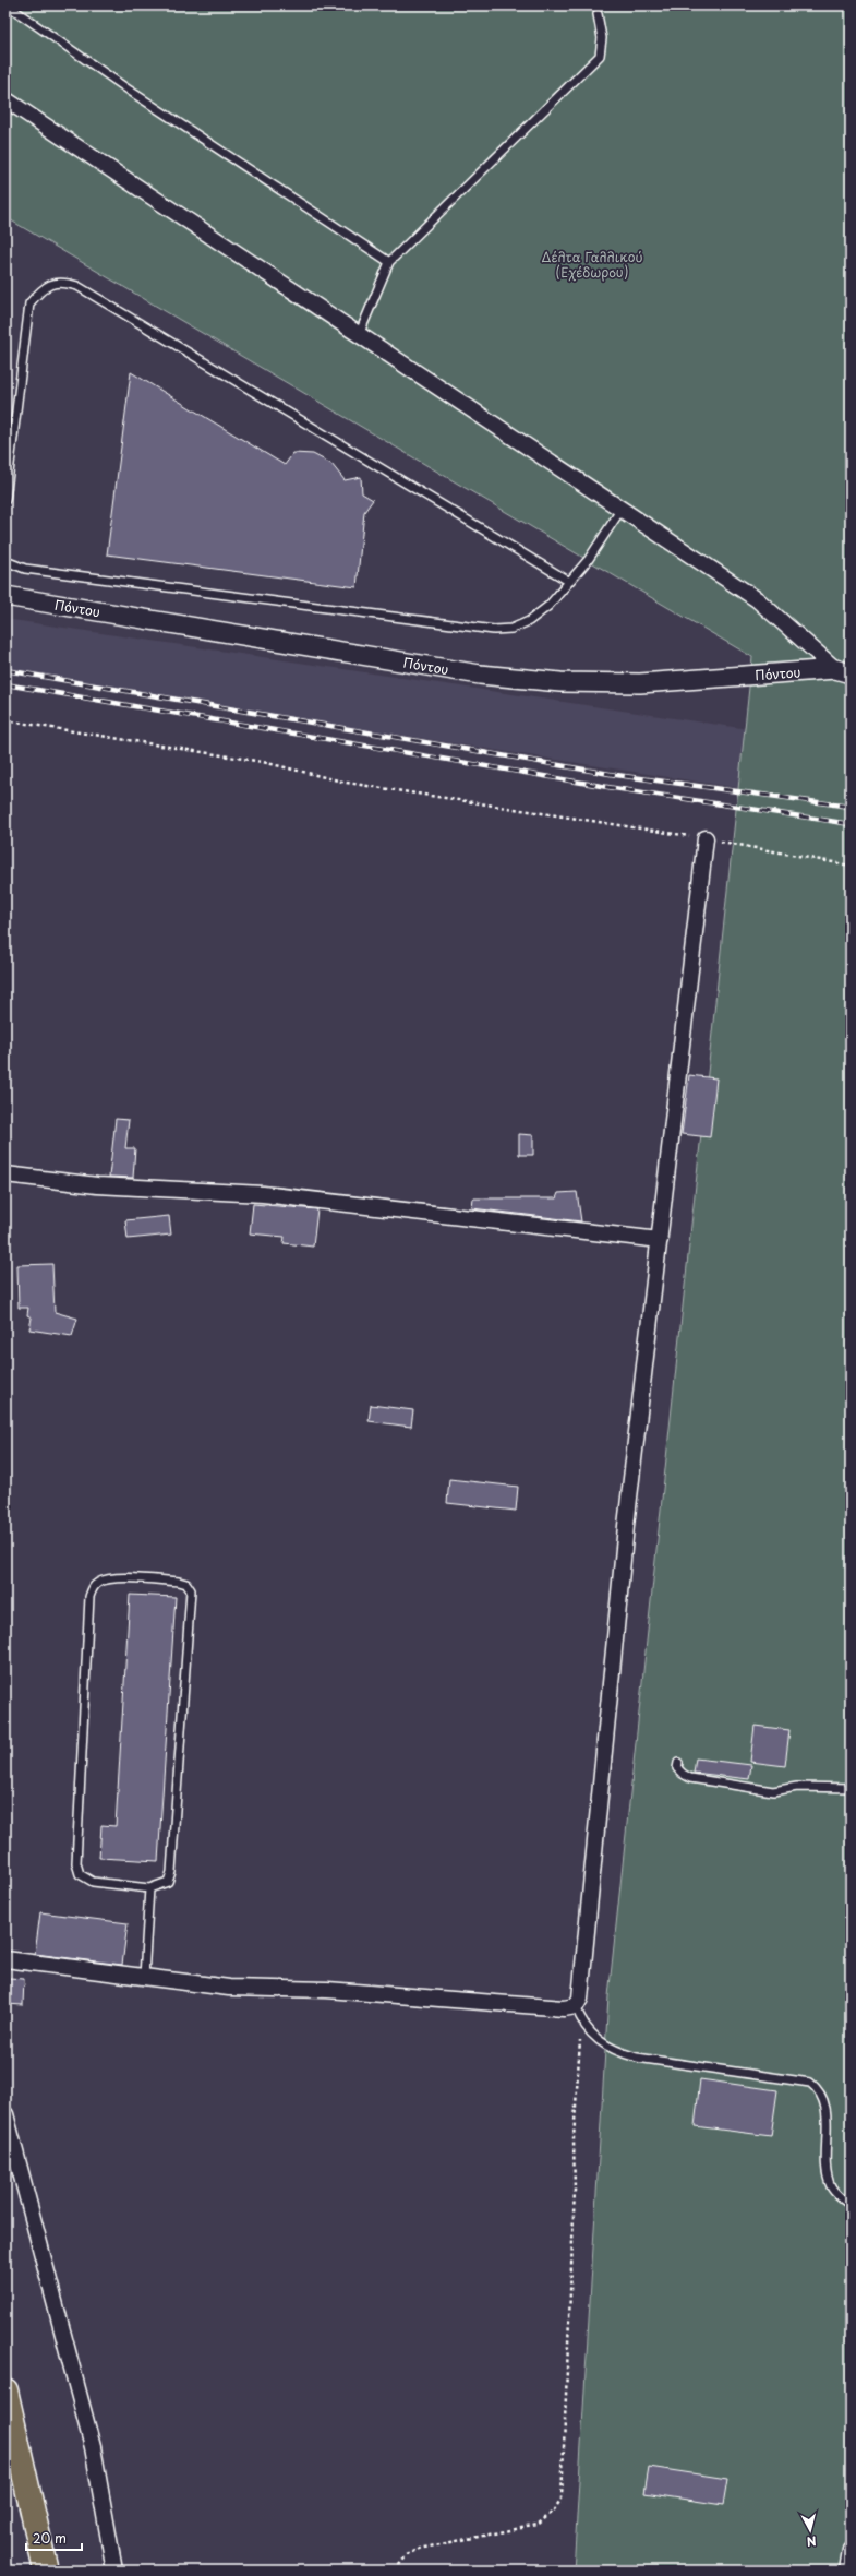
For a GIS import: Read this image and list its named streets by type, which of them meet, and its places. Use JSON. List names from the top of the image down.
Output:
{
  "streets": {
    "street": ["Πόντου"]
  },
  "parks": ["Δέλτα Γαλλικού (Εχέδωρου)"],
  "scale_bar": "20 m",
  "north": "bottom"
}
